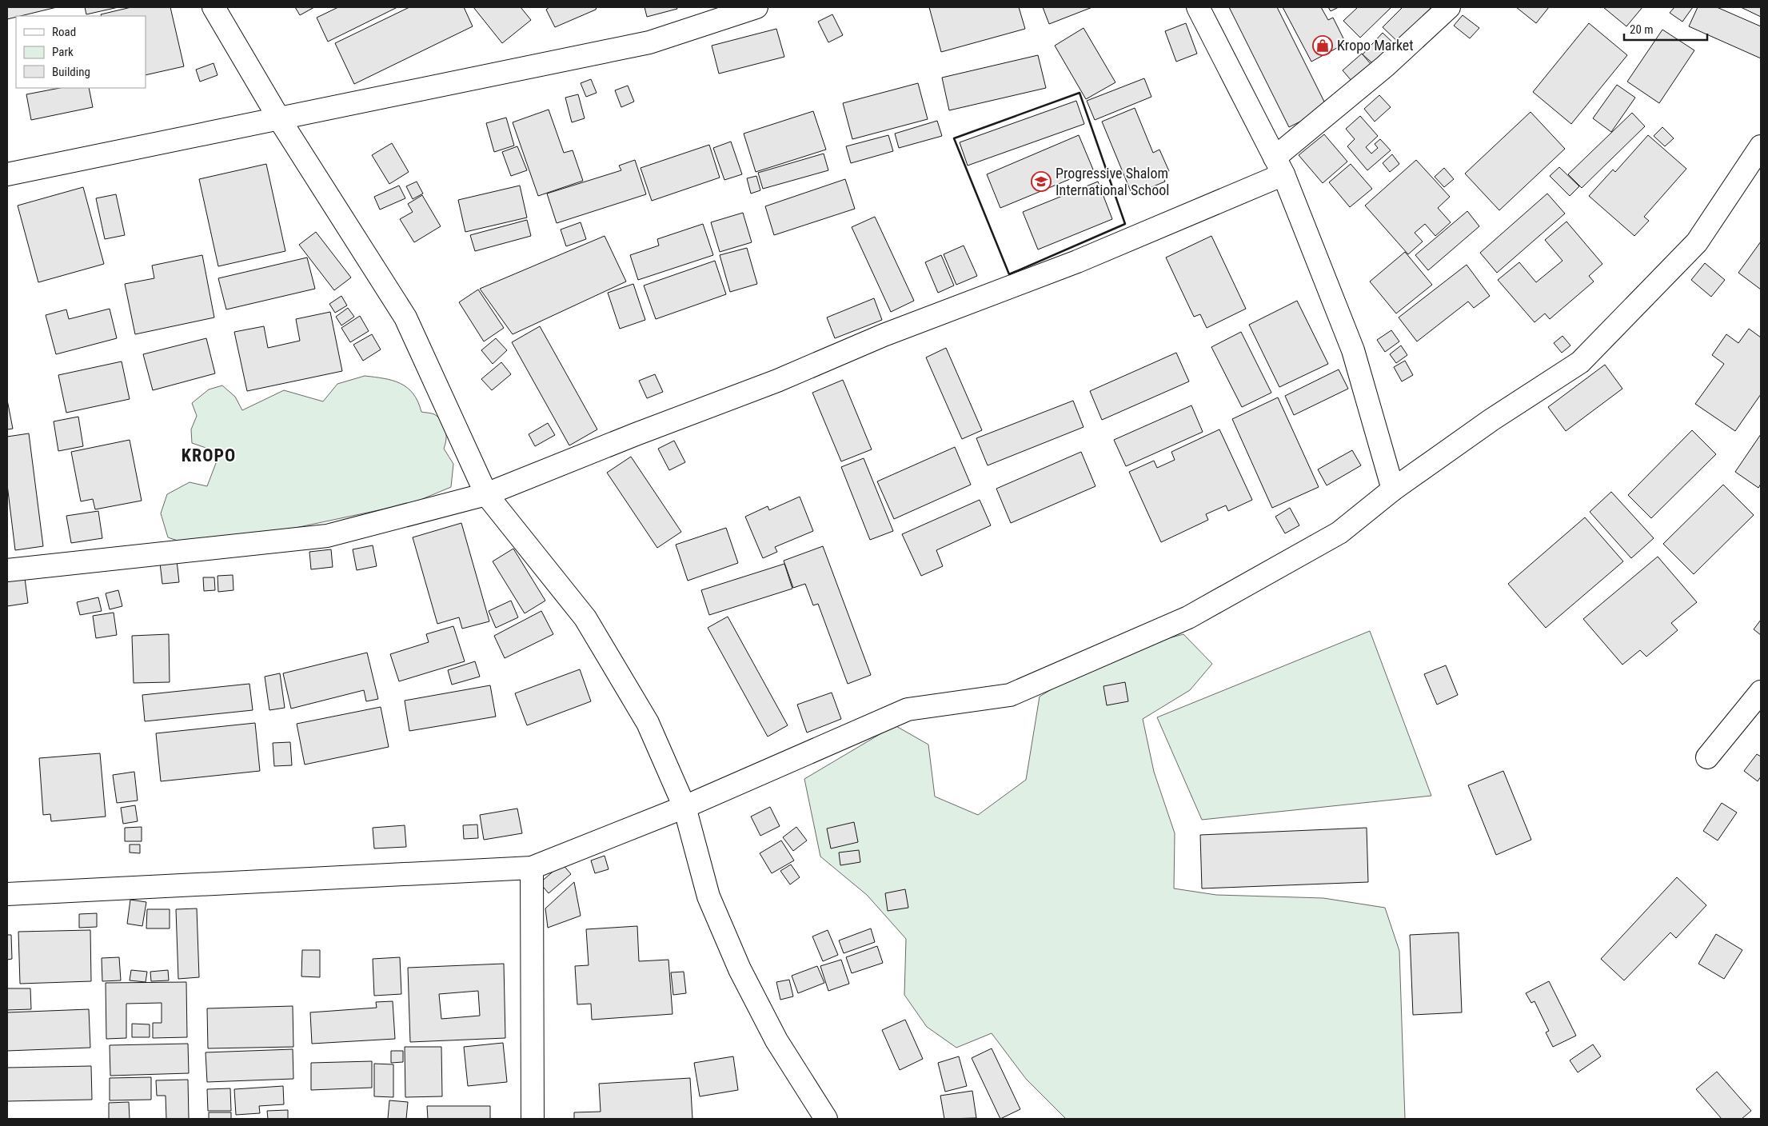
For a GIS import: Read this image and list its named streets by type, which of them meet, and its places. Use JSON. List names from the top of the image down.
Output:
{
  "districts": ["KROPO"],
  "places": {
    "shop": ["Kropo Market"],
    "school or university": ["Progressive Shalom International School"]
  },
  "legend": ["Road", "Park", "Building"],
  "scale_bar": "20 m"
}
